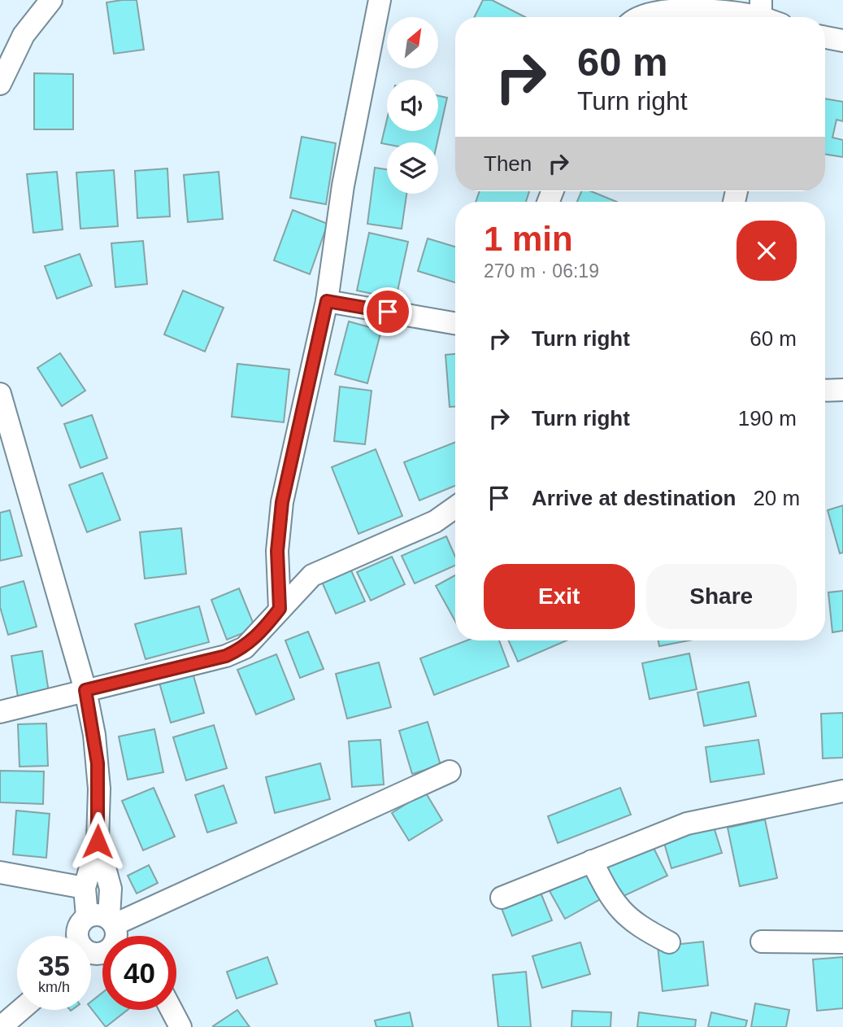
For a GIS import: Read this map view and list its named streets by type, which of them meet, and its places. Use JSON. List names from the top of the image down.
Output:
{
  "north": "top right",
  "page": {
    "turn": ["60 m", "Turn right"],
    "then": "Then",
    "heading": ["1 min", "270 m · 06:19"],
    "list": [
      {
        "name": "Turn right",
        "value": "60 m"
      },
      {
        "name": "Turn right",
        "value": "190 m"
      },
      {
        "name": "Arrive at destination",
        "value": "20 m"
      }
    ],
    "buttons": ["Exit", "Share"],
    "speed": "35 km/h",
    "limit": "40"
  }
}
